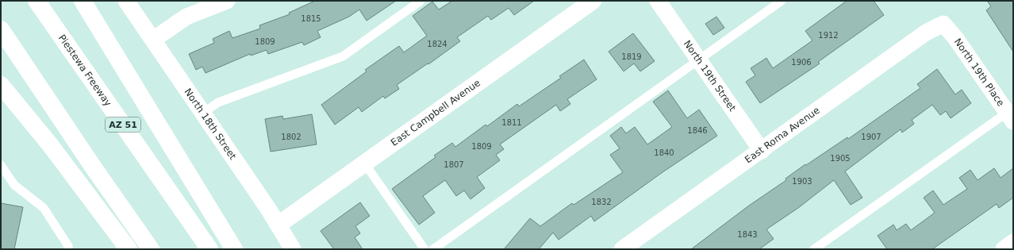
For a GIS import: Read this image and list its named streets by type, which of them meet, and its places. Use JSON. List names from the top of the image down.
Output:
{
  "streets": {
    "main road": ["Piestewa Freeway", "East Campbell Avenue", "AZ 51"],
    "street": [
      "North 19th Place",
      "North 19th Street",
      "North 18th Street",
      "East Roma Avenue"
    ]
  },
  "crossings": [
    ["North 19th Place", "East Roma Avenue"],
    ["North 19th Street", "East Roma Avenue"],
    ["East Campbell Avenue", "North 18th Street"]
  ],
  "house_numbers": [
    "1815",
    "1912",
    "1809",
    "1824",
    "1819",
    "1906",
    "1811",
    "1846",
    "1802",
    "1907",
    "1809",
    "1840",
    "1905",
    "1807",
    "1903",
    "1832",
    "1843"
  ]
}
